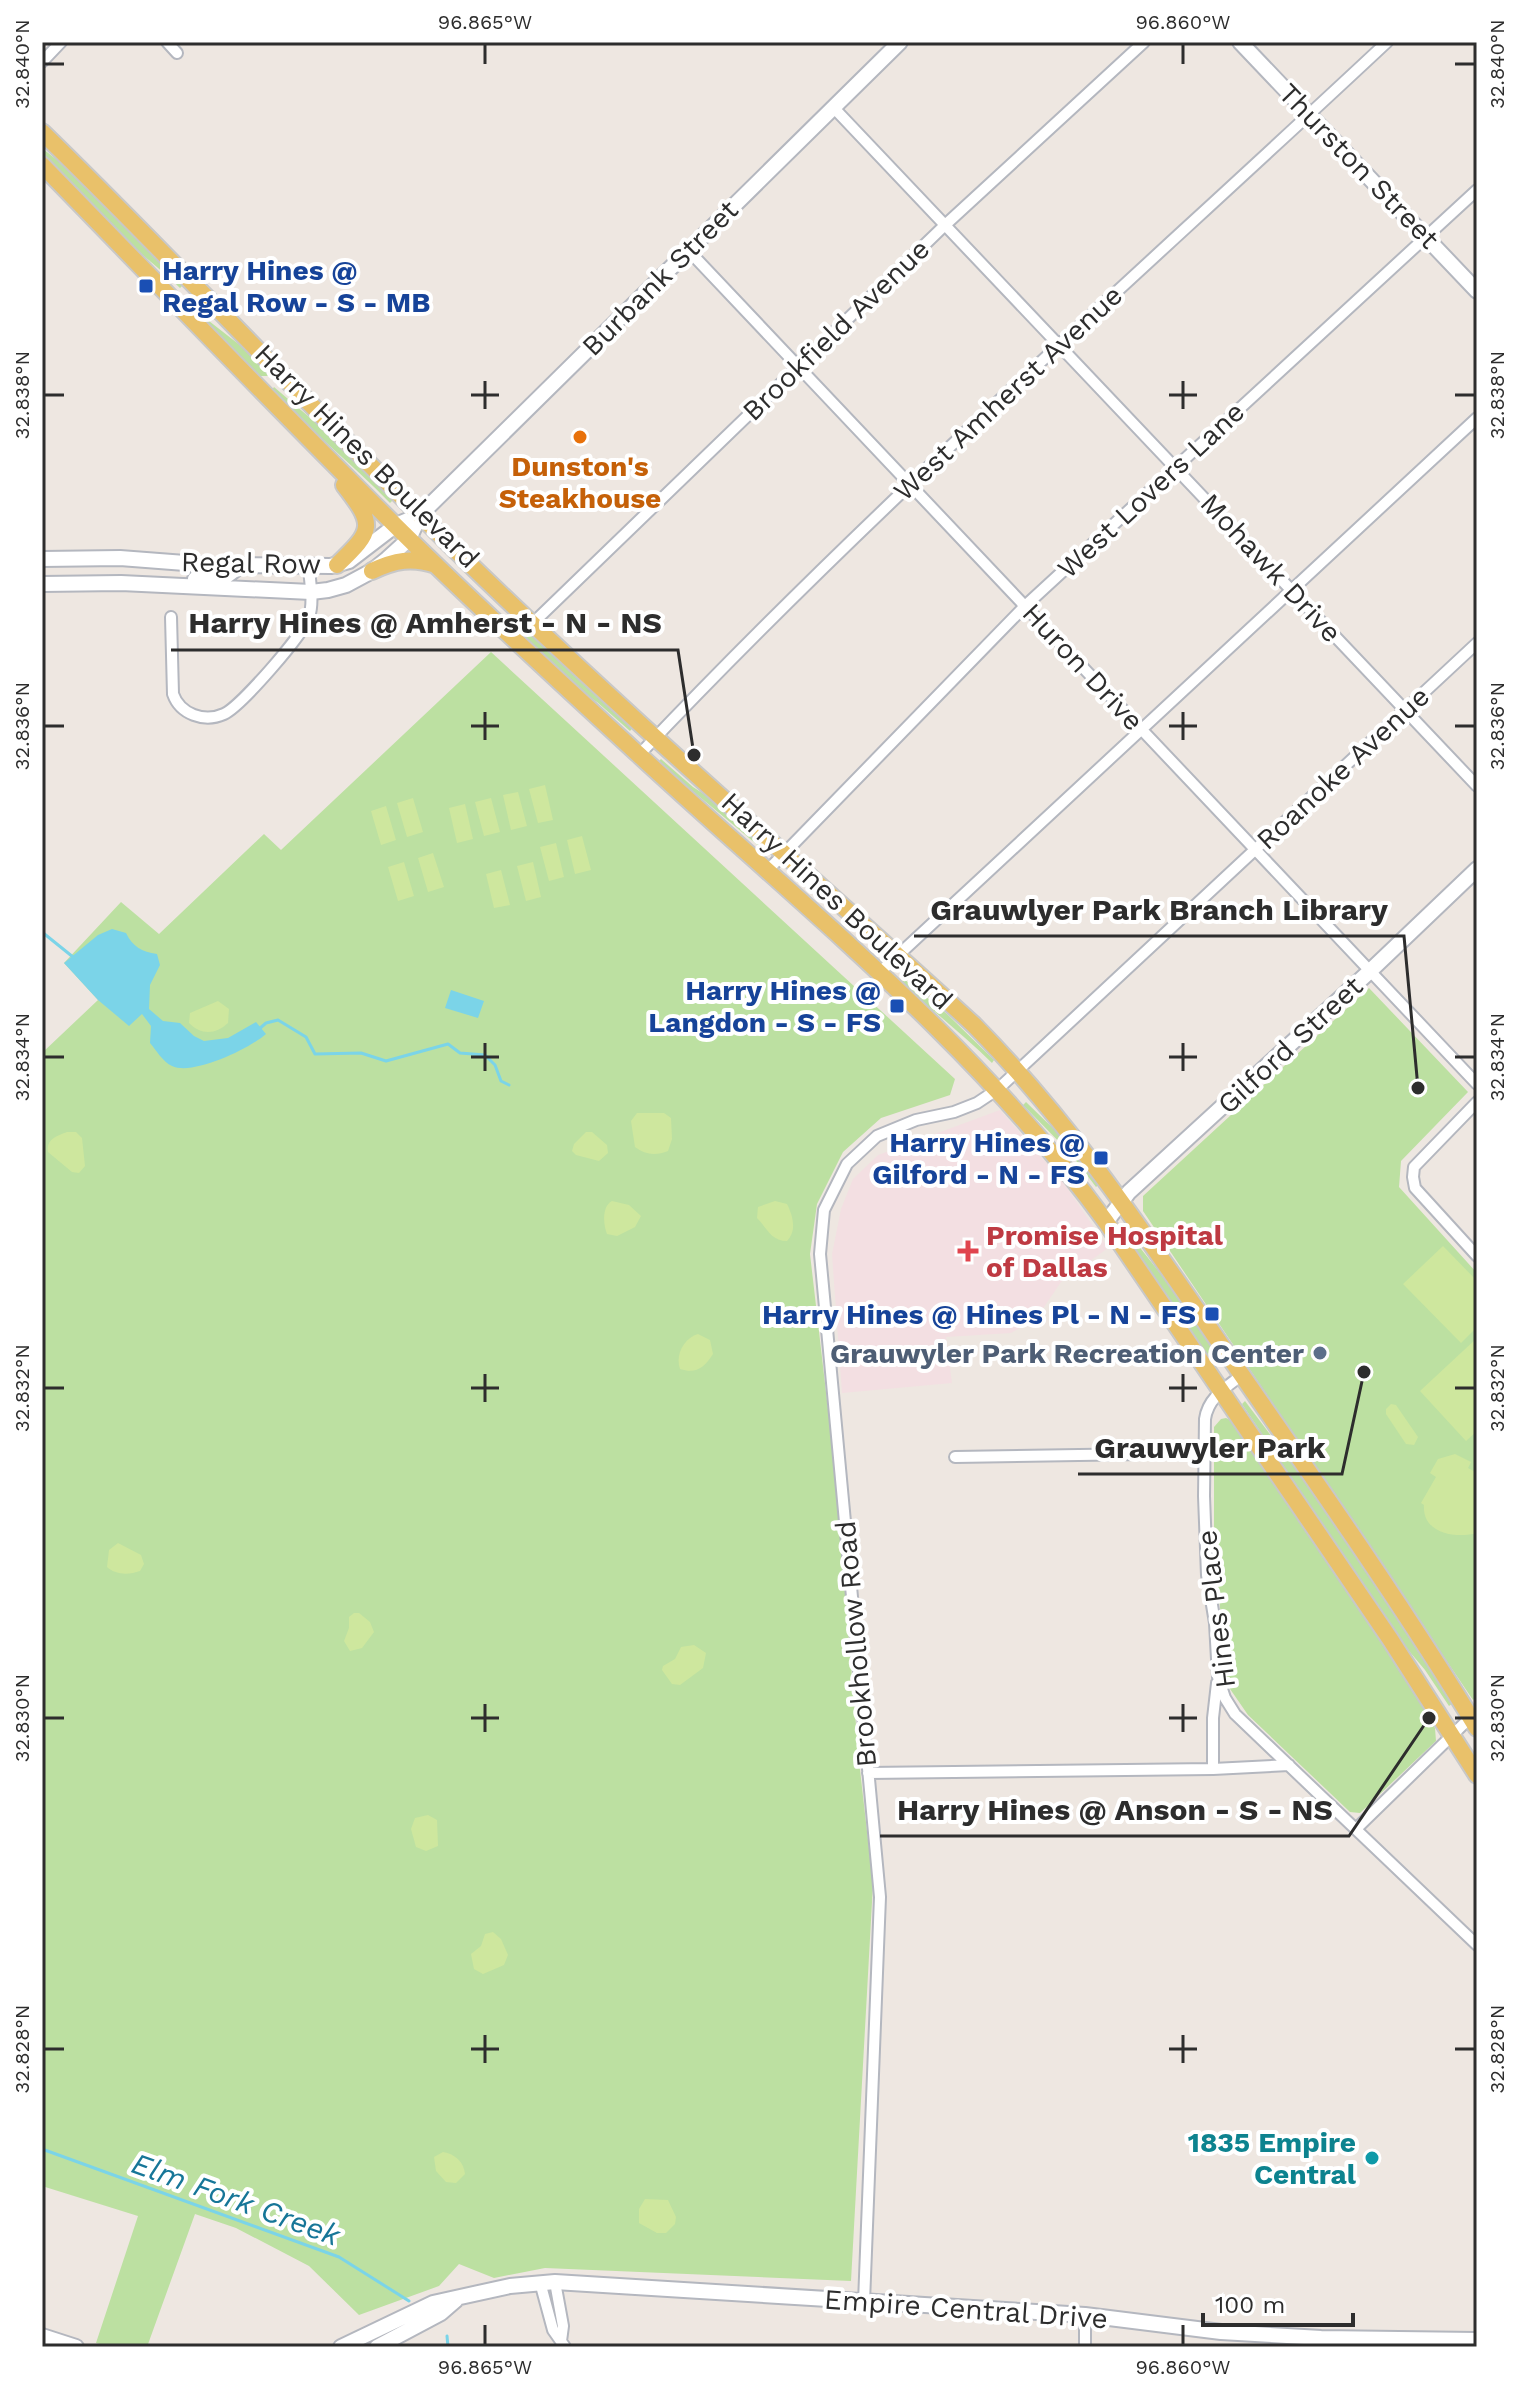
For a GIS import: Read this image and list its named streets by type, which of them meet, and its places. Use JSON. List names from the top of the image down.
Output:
{
  "streets": {
    "main road": ["Harry Hines Boulevard"],
    "street": [
      "Thurston Street",
      "Burbank Street",
      "Brookfield Avenue",
      "West Amherst Avenue",
      "West Lovers Lane",
      "Regal Row",
      "Mohawk Drive",
      "Huron Drive",
      "Roanoke Avenue",
      "Gilford Street",
      "Hines Place",
      "Brookhollow Road",
      "Empire Central Drive"
    ]
  },
  "crossings": [
    ["Thurston Street", "West Amherst Avenue"],
    ["Thurston Street", "West Lovers Lane"],
    ["Burbank Street", "Harry Hines Boulevard"],
    ["Burbank Street", "Regal Row"],
    ["Burbank Street", "Mohawk Drive"],
    ["Burbank Street", "Huron Drive"],
    ["Brookfield Avenue", "Harry Hines Boulevard"],
    ["Brookfield Avenue", "Mohawk Drive"],
    ["Brookfield Avenue", "Huron Drive"],
    ["West Amherst Avenue", "Harry Hines Boulevard"],
    ["West Amherst Avenue", "Mohawk Drive"],
    ["West Amherst Avenue", "Huron Drive"],
    ["Harry Hines Boulevard", "West Lovers Lane"],
    ["Harry Hines Boulevard", "Regal Row"],
    ["Harry Hines Boulevard", "Roanoke Avenue"],
    ["Harry Hines Boulevard", "Gilford Street"],
    ["Harry Hines Boulevard", "Hines Place"],
    ["Harry Hines Boulevard", "Brookhollow Road"],
    ["West Lovers Lane", "Mohawk Drive"],
    ["West Lovers Lane", "Huron Drive"],
    ["Mohawk Drive", "Roanoke Avenue"],
    ["Huron Drive", "Roanoke Avenue"],
    ["Huron Drive", "Gilford Street"],
    ["Roanoke Avenue", "Brookhollow Road"],
    ["Brookhollow Road", "Empire Central Drive"]
  ],
  "water": ["Elm Fork Creek"],
  "places": {
    "transit": [
      "Harry Hines @ Regal Row - S - MB",
      "Harry Hines @ Langdon - S - FS",
      "Harry Hines @ Gilford - N - FS",
      "Harry Hines @ Hines Pl - N - FS"
    ],
    "other": [
      "Dunston's Steakhouse",
      "Harry Hines @ Amherst - N - NS",
      "Grauwlyer Park Branch Library",
      "Grauwyler Park Recreation Center",
      "Grauwyler Park",
      "Harry Hines @ Anson - S - NS",
      "1835 Empire Central"
    ],
    "health": ["Promise Hospital of Dallas"]
  },
  "scale_bar": "100 m",
  "coordinates": [
    "96.865°W",
    "96.860°W",
    "32.840°N",
    "32.838°N",
    "32.836°N",
    "32.834°N",
    "32.832°N",
    "32.830°N",
    "32.828°N"
  ]
}
